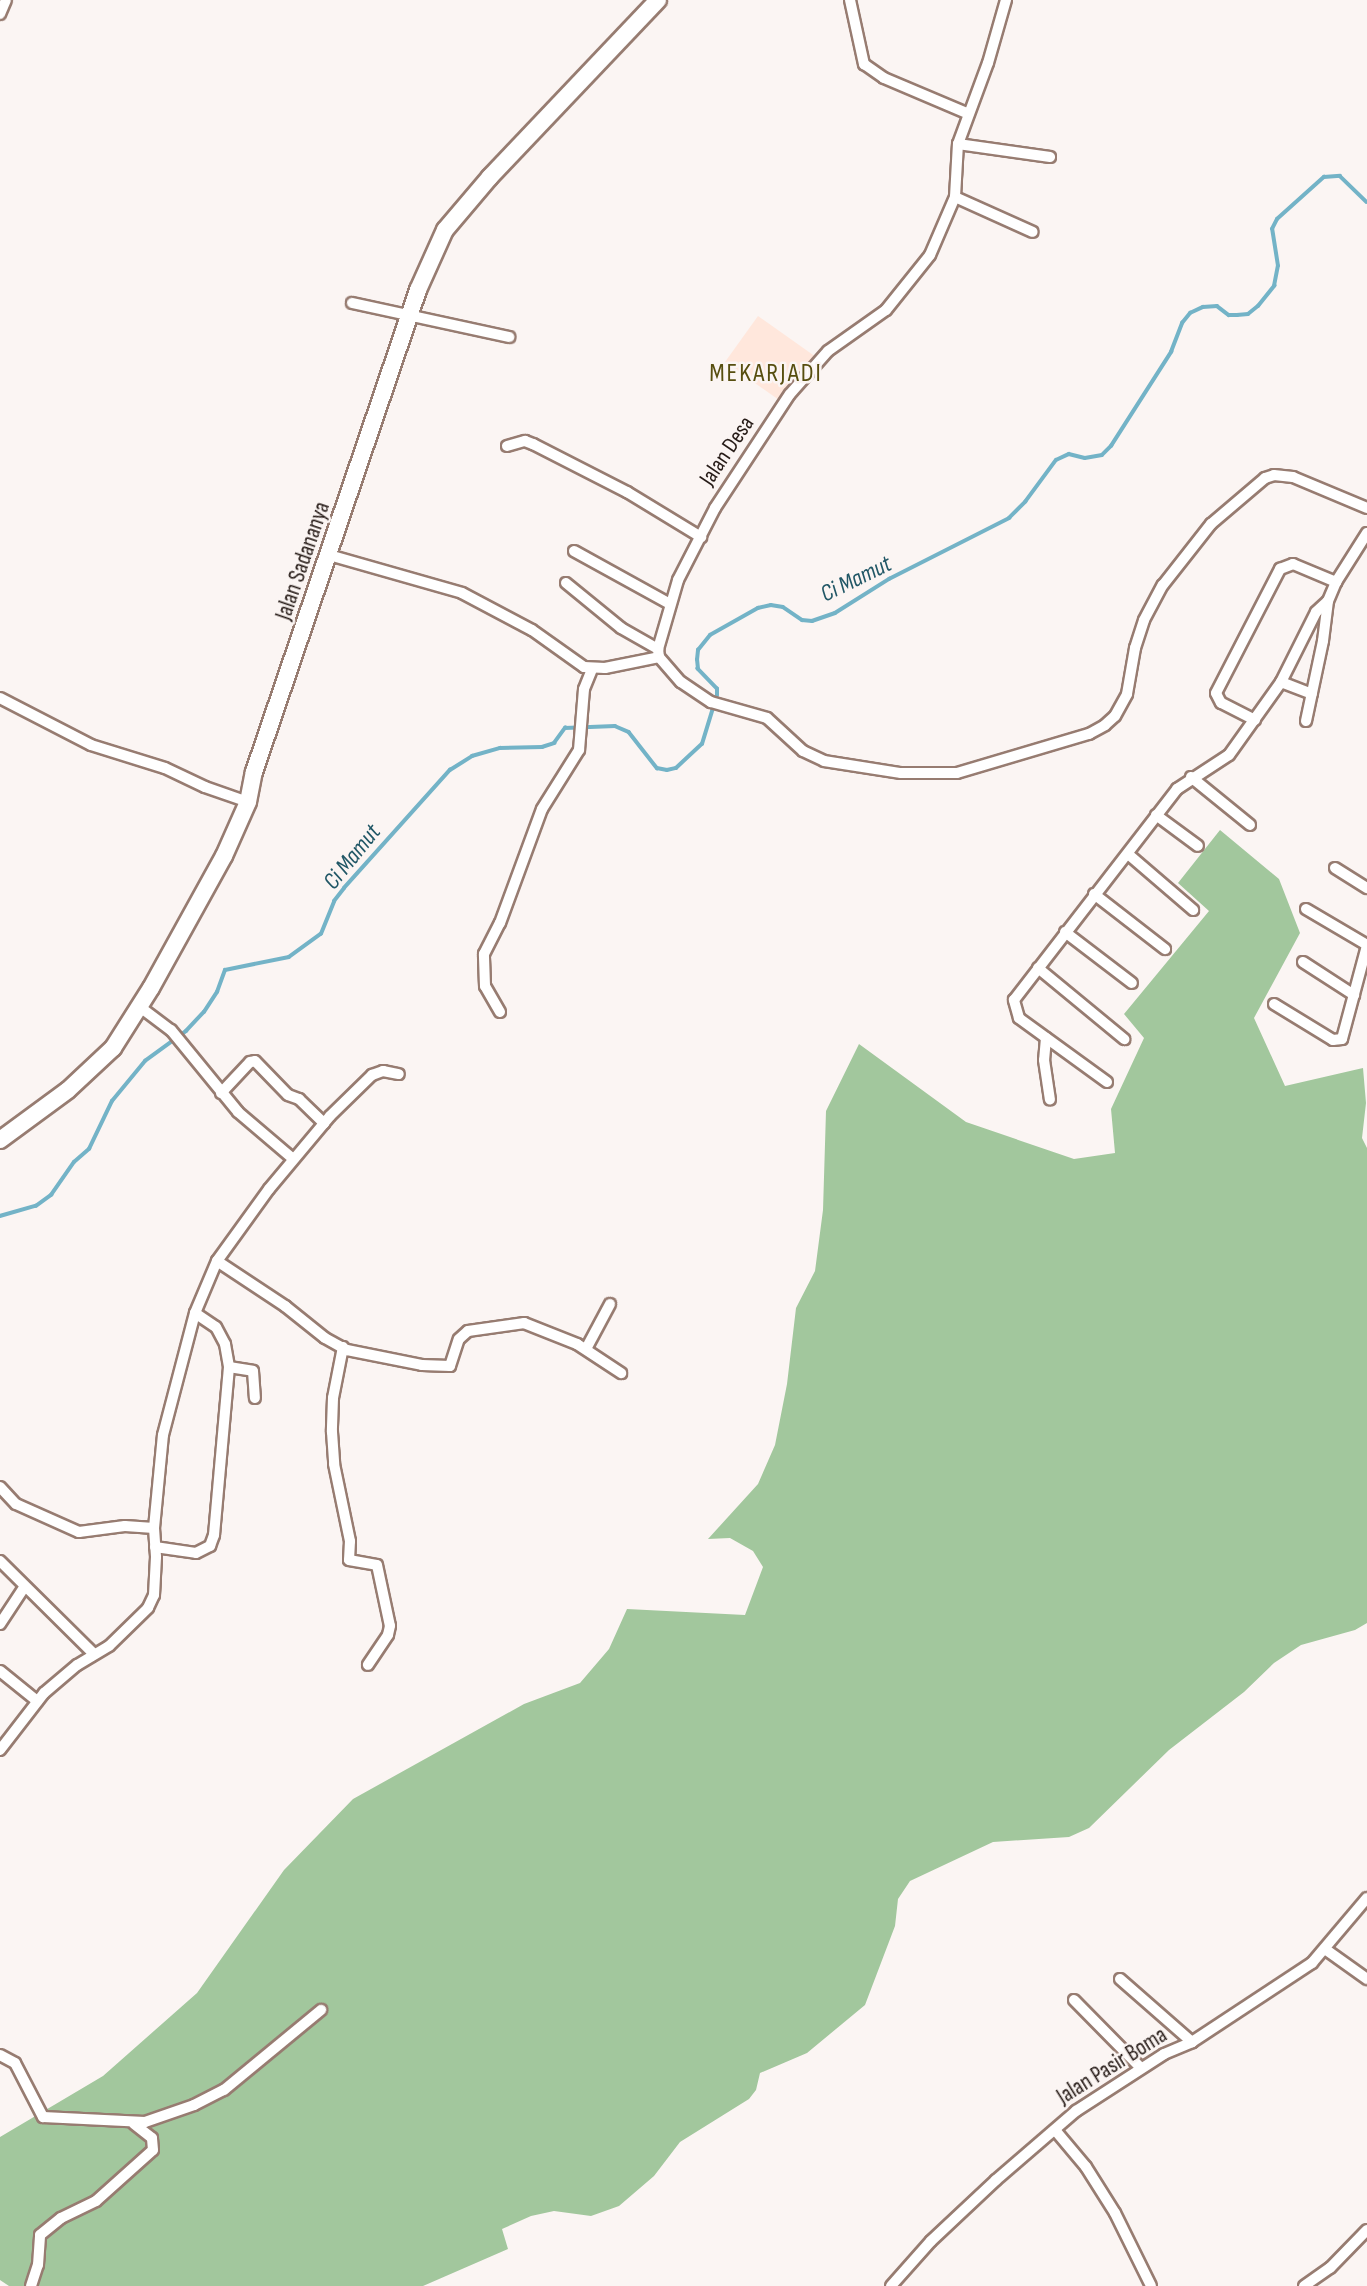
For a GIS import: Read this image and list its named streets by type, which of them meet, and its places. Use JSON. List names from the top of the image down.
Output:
{
  "streets": {
    "street": ["Jalan Desa", "Jalan Sadananya", "Jalan Pasir Boma"]
  },
  "districts": ["MEKARJADI"],
  "water": ["Ci Mamut"]
}
